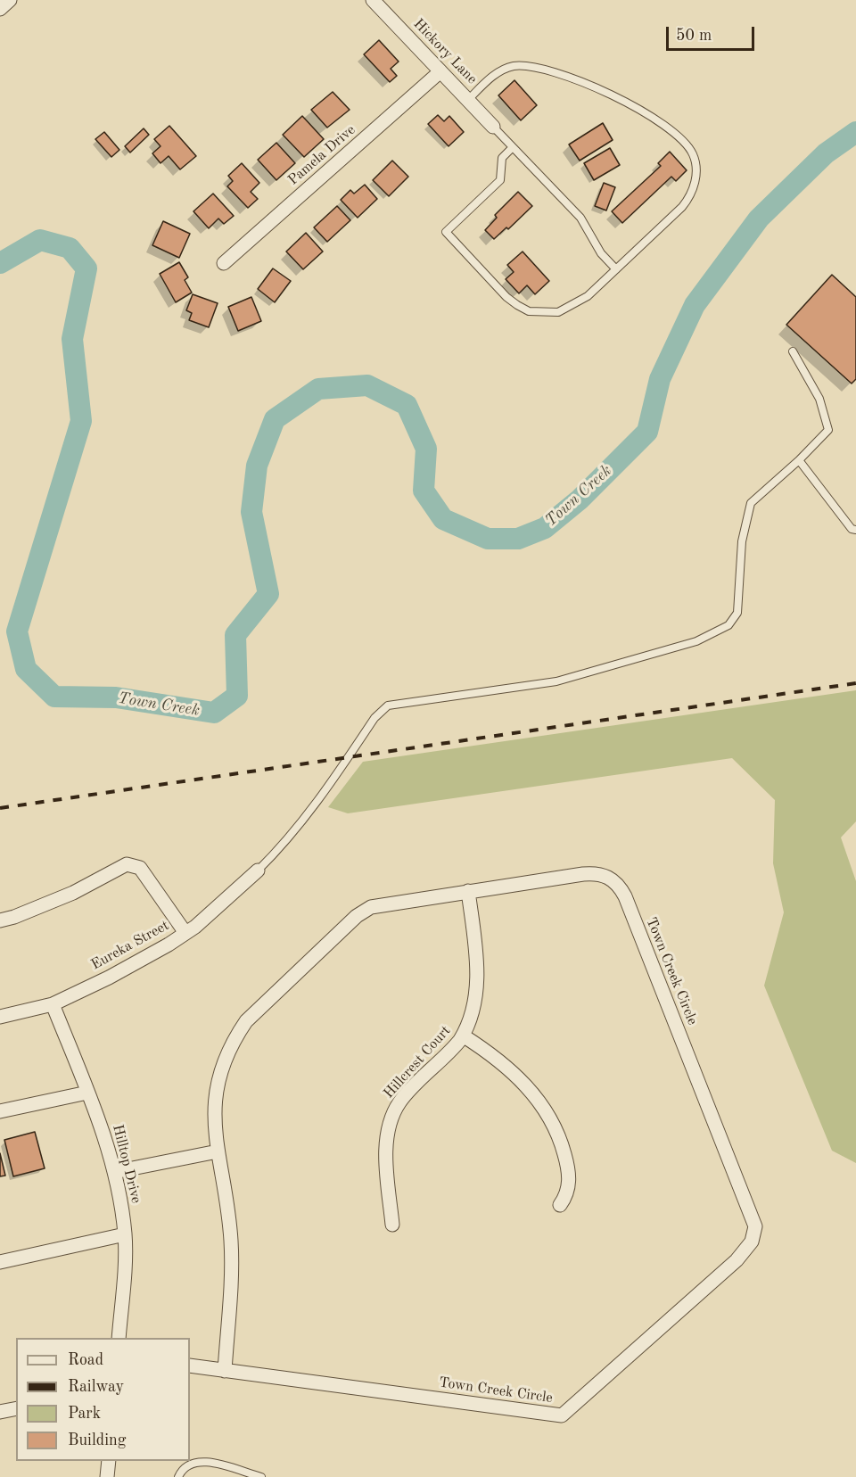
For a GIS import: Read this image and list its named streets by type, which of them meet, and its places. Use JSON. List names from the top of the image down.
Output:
{
  "streets": {
    "street": [
      "Hickory Lane",
      "Pamela Drive",
      "Eureka Street",
      "Town Creek Circle",
      "Hillcrest Court",
      "Hilltop Drive"
    ]
  },
  "crossings": [
    ["Hickory Lane", "Pamela Drive"],
    ["Eureka Street", "Hilltop Drive"],
    ["Town Creek Circle", "Hillcrest Court"]
  ],
  "water": ["Town Creek"],
  "legend": [
    "Road",
    "Railway",
    "Park",
    "Building"
  ],
  "scale_bar": "50 m"
}
